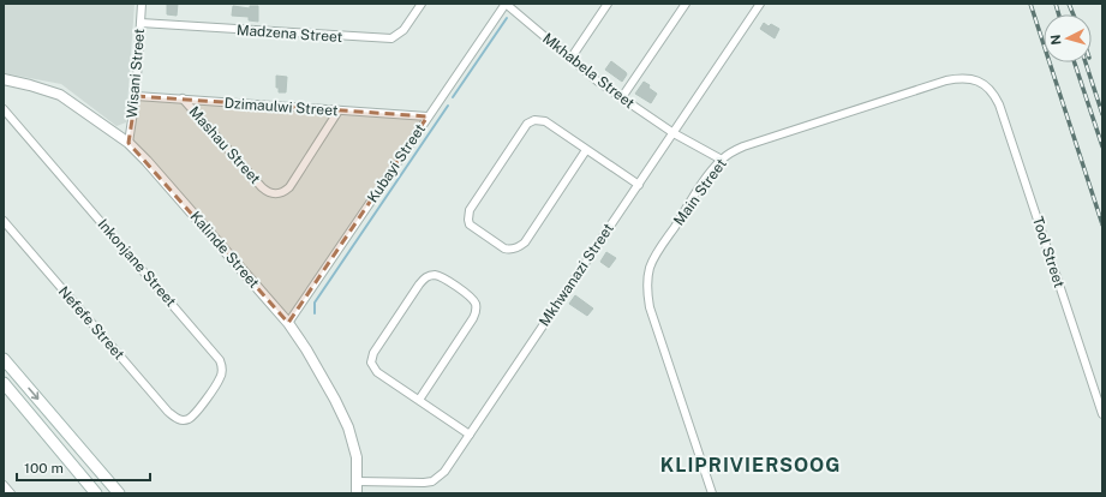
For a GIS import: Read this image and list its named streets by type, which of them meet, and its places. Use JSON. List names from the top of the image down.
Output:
{
  "streets": {
    "street": [
      "Madzena Street",
      "Mkhabela Street",
      "Wisani Street",
      "Dzimaulwi Street",
      "Mashau Street",
      "Kubayi Street",
      "Main Street",
      "Kalinde Street",
      "Tool Street",
      "Inkonjane Street",
      "Mkhwanazi Street",
      "Nefefe Street"
    ]
  },
  "crossings": [
    ["Madzena Street", "Wisani Street"],
    ["Mkhabela Street", "Kubayi Street"],
    ["Mkhabela Street", "Main Street"],
    ["Mkhabela Street", "Mkhwanazi Street"],
    ["Wisani Street", "Dzimaulwi Street"],
    ["Wisani Street", "Kalinde Street"],
    ["Dzimaulwi Street", "Mashau Street"],
    ["Dzimaulwi Street", "Kubayi Street"],
    ["Kubayi Street", "Kalinde Street"],
    ["Main Street", "Tool Street"],
    ["Kalinde Street", "Mkhwanazi Street"],
    ["Inkonjane Street", "Nefefe Street"]
  ],
  "districts": ["KLIPRIVIERSOOG"],
  "scale_bar": "100 m",
  "north": "left"
}
